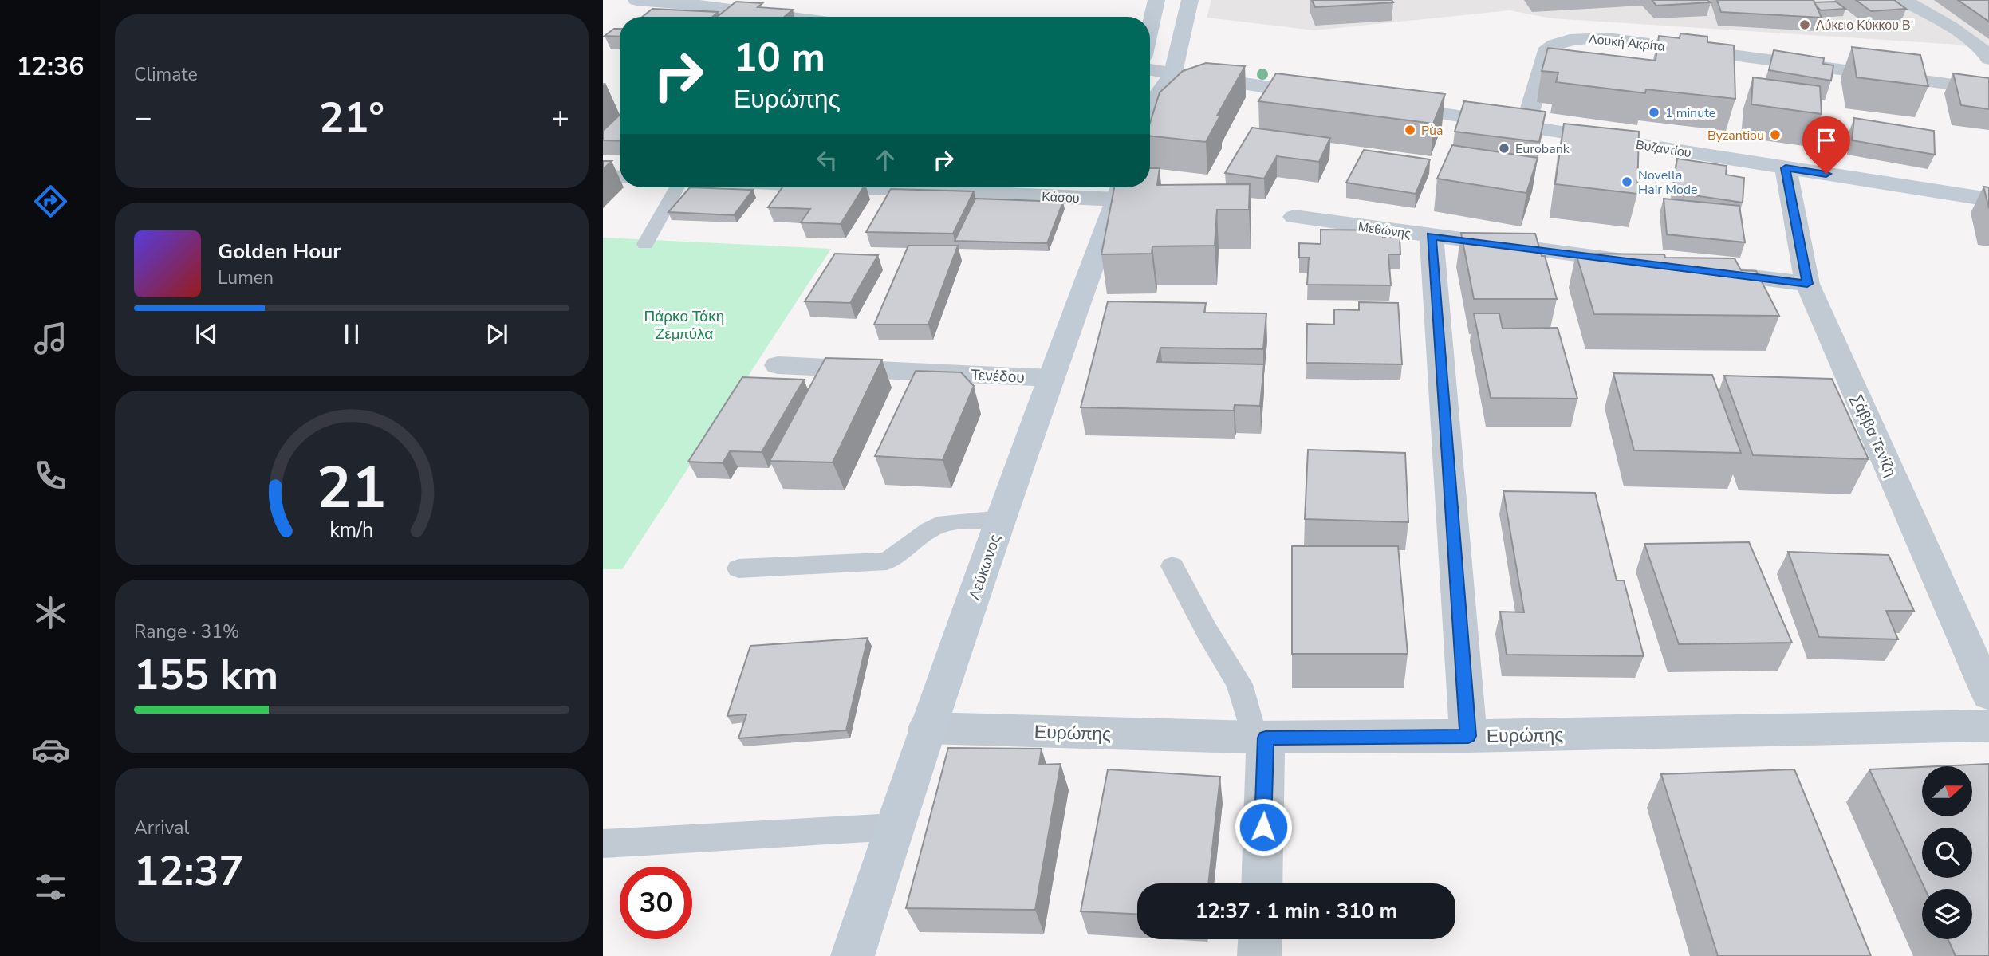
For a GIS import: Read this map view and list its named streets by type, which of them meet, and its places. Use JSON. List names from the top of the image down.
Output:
{
  "streets": {
    "main road": ["Βυζαντίου", "Λεύκωνος"],
    "street": [
      "Λουκή Ακρίτα",
      "Κάσου",
      "Μεθώνης",
      "Τενέδου",
      "Σάββα Τενίζη",
      "Ευρώπης"
    ]
  },
  "crossings": [
    ["Λουκή Ακρίτα", "Βυζαντίου"],
    ["Βυζαντίου", "Σάββα Τενίζη"],
    ["Κάσου", "Λεύκωνος"],
    ["Τενέδου", "Λεύκωνος"],
    ["Λεύκωνος", "Ευρώπης"]
  ],
  "parks": ["Πάρκο Τάκη Ζεμπύλα"],
  "places": [
    "Λύκειο Κύκκου Β'",
    "1 minute",
    "Pùa",
    "Byzantiou",
    "Eurobank",
    "Novella Hair Mode"
  ],
  "north": "right",
  "page": {
    "tabs": "12:36",
    "tile": [
      "Climate",
      ["Range · 31%", "155 km"],
      ["Arrival", "12:37"]
    ],
    "turn": ["10 m", "Ευρώπης"],
    "heat": ["−", "21°", "+"],
    "song": ["Golden Hour", "Lumen"],
    "limit": "30",
    "trip": "12:37 · 1 min · 310 m",
    "gauge": ["21", "km/h"]
  }
}
